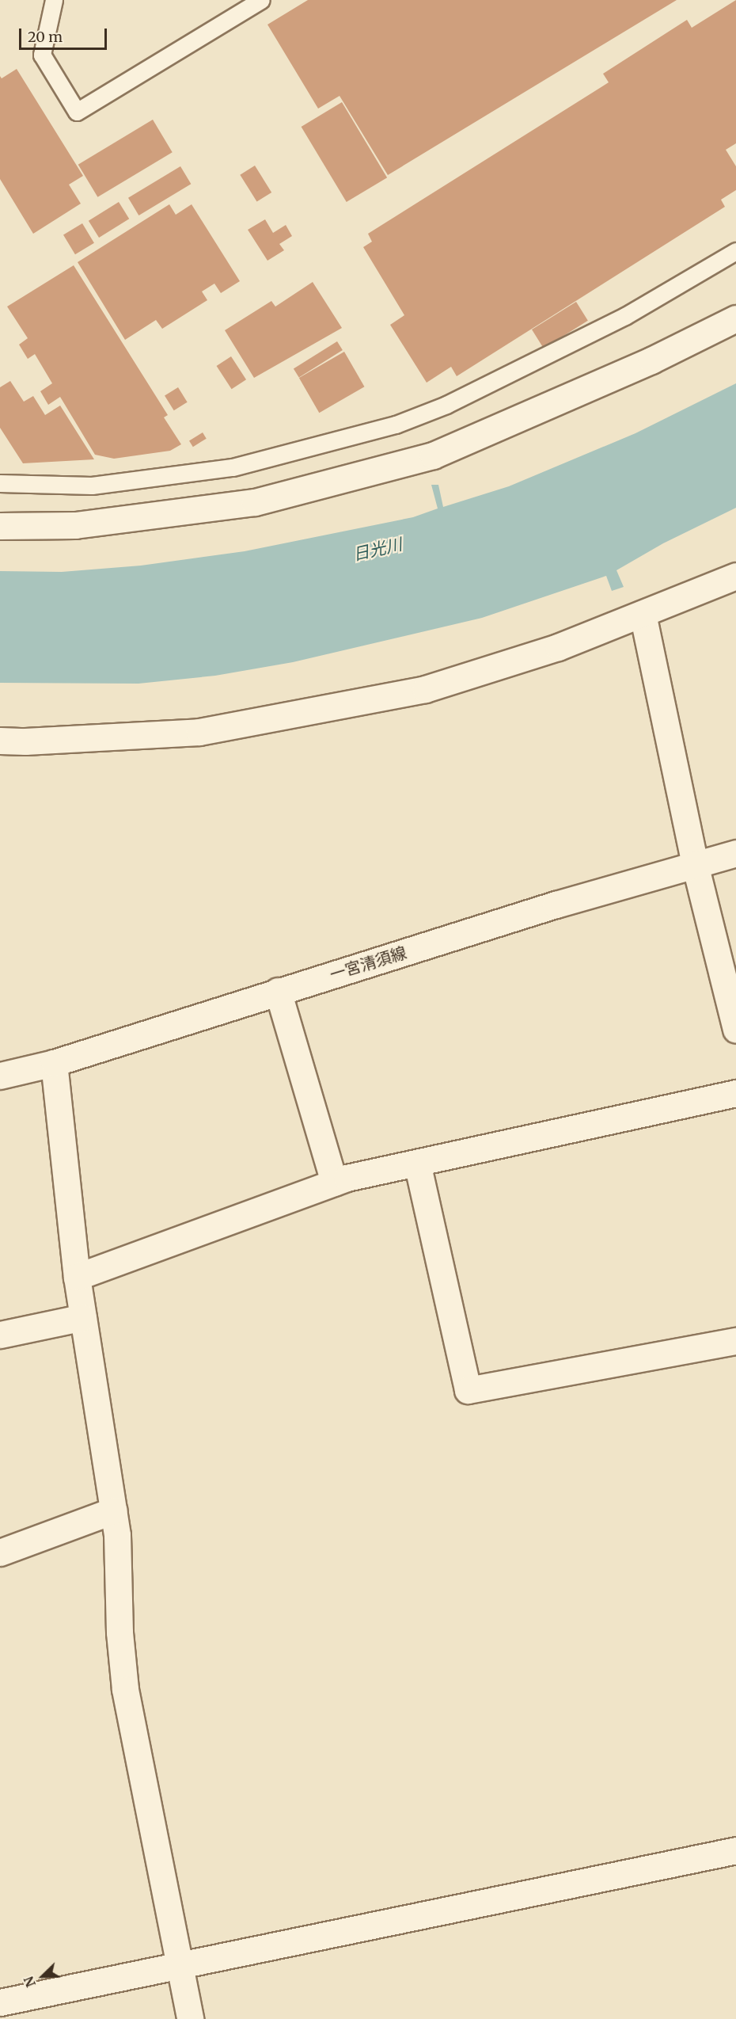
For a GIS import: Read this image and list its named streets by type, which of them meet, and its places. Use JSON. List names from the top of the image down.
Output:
{
  "streets": {
    "street": ["一宮清須線"]
  },
  "water": ["日光川"],
  "scale_bar": "20 m",
  "north": "bottom left"
}
